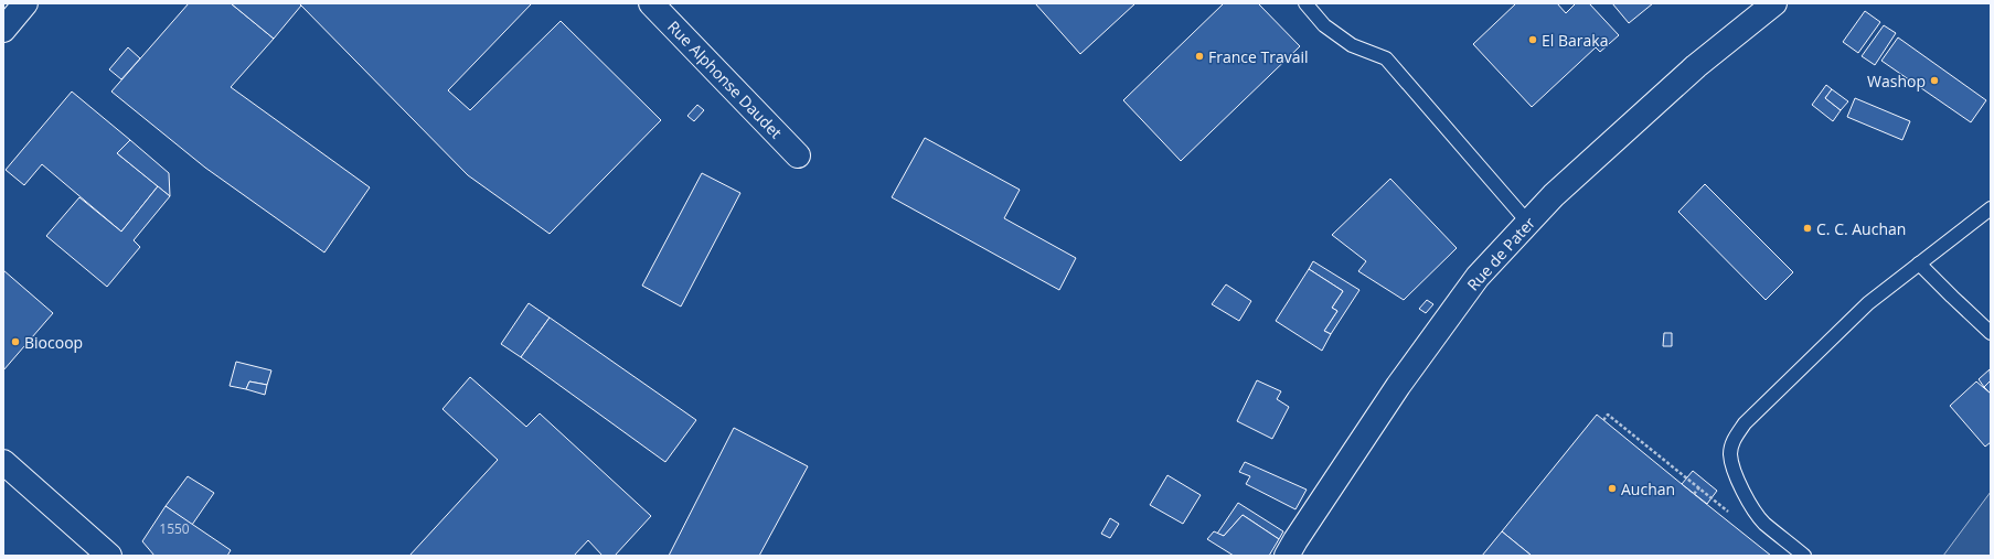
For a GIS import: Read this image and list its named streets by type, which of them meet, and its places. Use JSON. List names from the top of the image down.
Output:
{
  "streets": {
    "street": ["Rue Alphonse Daudet", "Rue de Pater"]
  },
  "places": [
    "El Baraka",
    "France Travail",
    "Washop",
    "C. C. Auchan",
    "Biocoop",
    "Auchan"
  ],
  "house_numbers": ["1550"]
}
